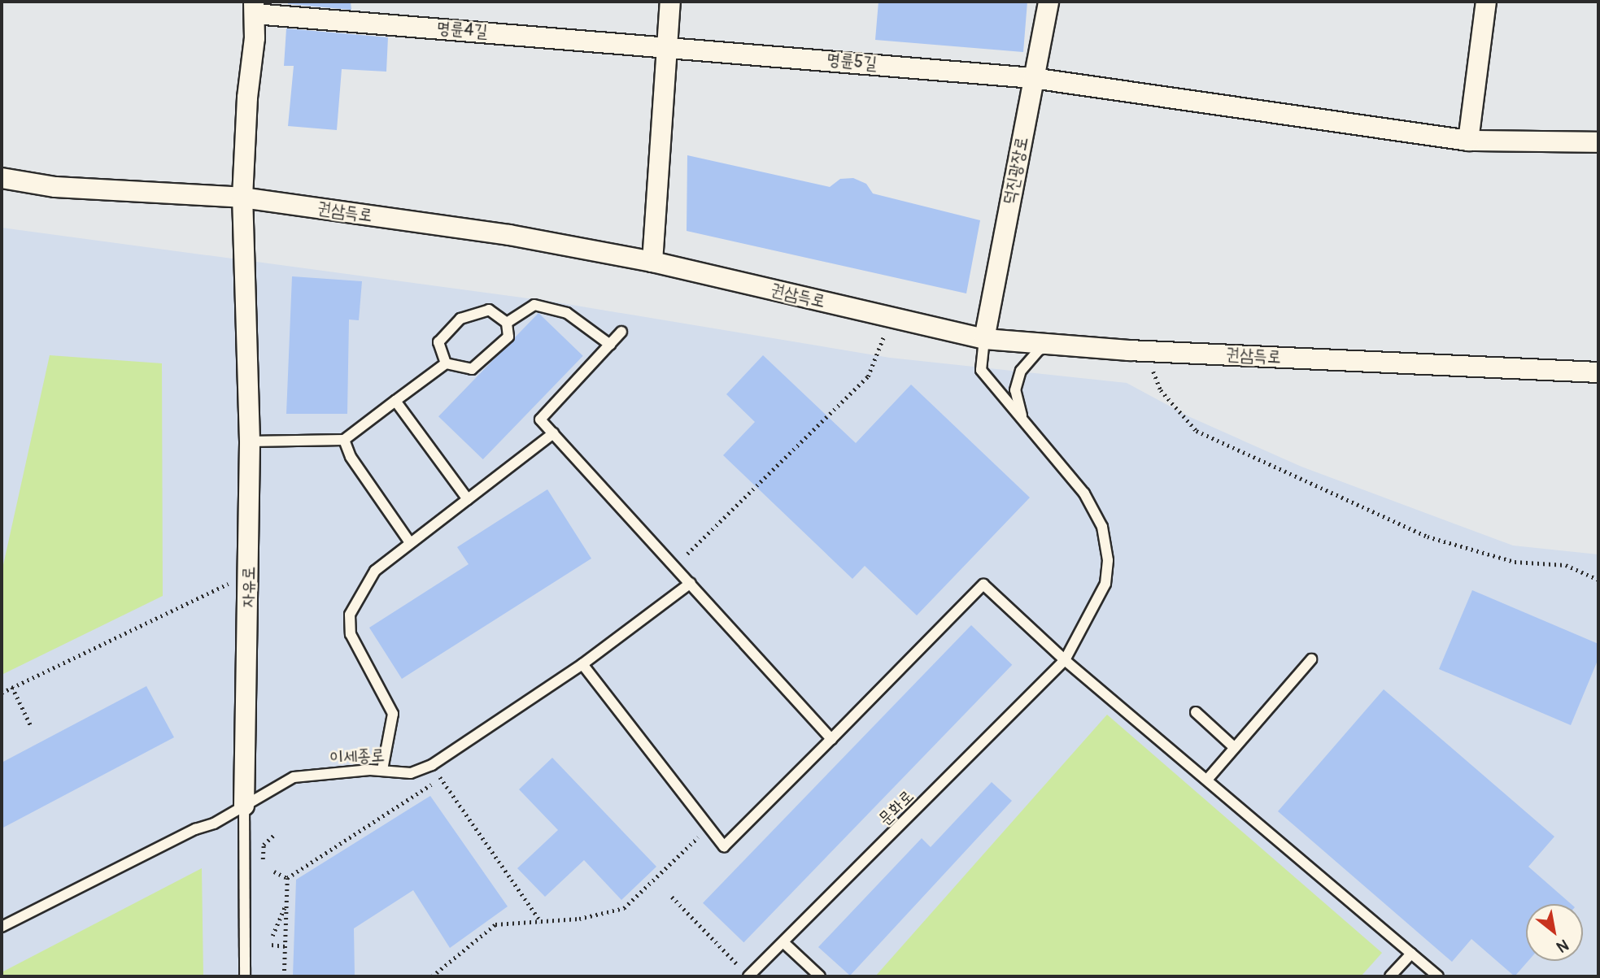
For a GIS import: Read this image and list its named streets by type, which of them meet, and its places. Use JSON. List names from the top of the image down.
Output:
{
  "streets": {
    "street": [
      "명륜4길",
      "명륜5길",
      "덕진광장로",
      "권삼득로",
      "자유로"
    ],
    "lane": ["이세종로", "문화로"]
  },
  "crossings": [
    ["명륜4길", "명륜5길"],
    ["명륜4길", "권삼득로"],
    ["명륜4길", "자유로"],
    ["명륜5길", "덕진광장로"],
    ["덕진광장로", "권삼득로"],
    ["덕진광장로", "문화로"],
    ["권삼득로", "자유로"],
    ["권삼득로", "문화로"],
    ["자유로", "이세종로"]
  ],
  "north": "bottom right"
}
